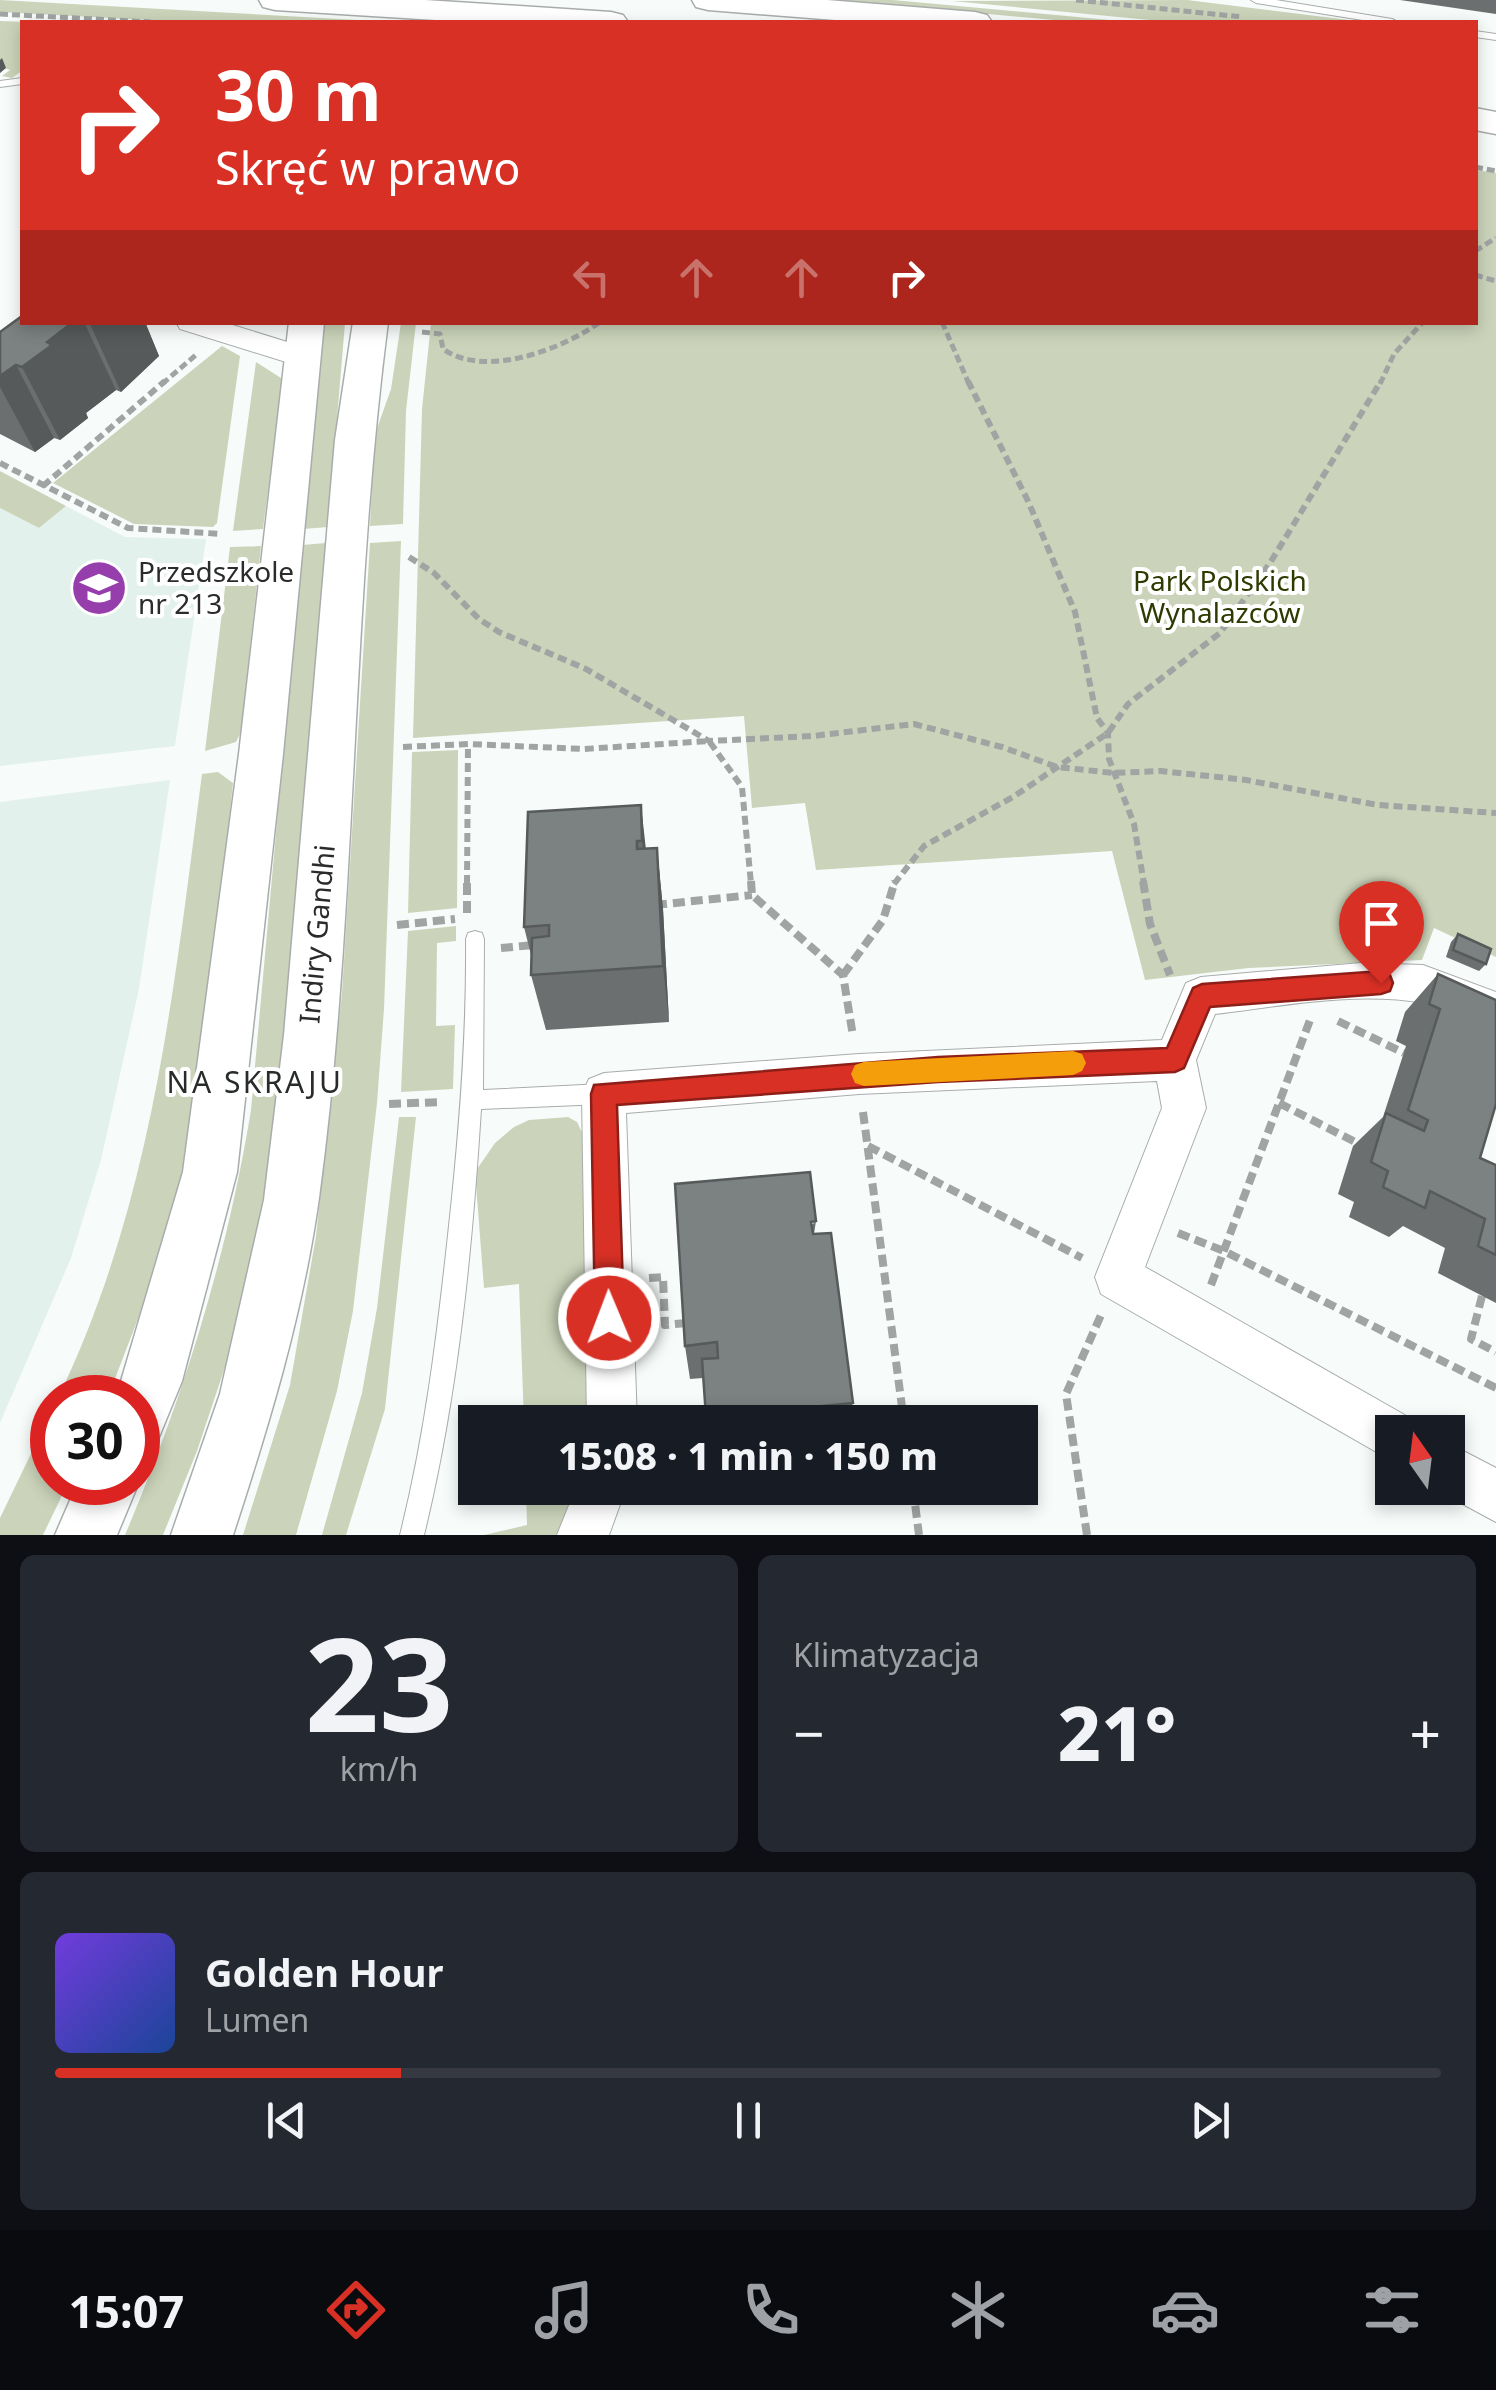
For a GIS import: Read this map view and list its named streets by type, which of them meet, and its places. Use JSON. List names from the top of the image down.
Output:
{
  "streets": {
    "street": ["Indiry Gandhi"]
  },
  "districts": ["NA SKRAJU"],
  "parks": ["Park Polskich Wynalazców"],
  "places": {
    "school or university": ["Przedszkole nr 213"]
  },
  "north": "top",
  "page": {
    "turn": ["30 m", "Skręć w prawo"],
    "limit": "30",
    "trip": "15:08 · 1 min · 150 m",
    "tile": [
      ["23", "km/h"],
      "Klimatyzacja"
    ],
    "heat": ["−", "21°", "+"],
    "song": ["Golden Hour", "Lumen"],
    "tabs": "15:07"
  }
}
